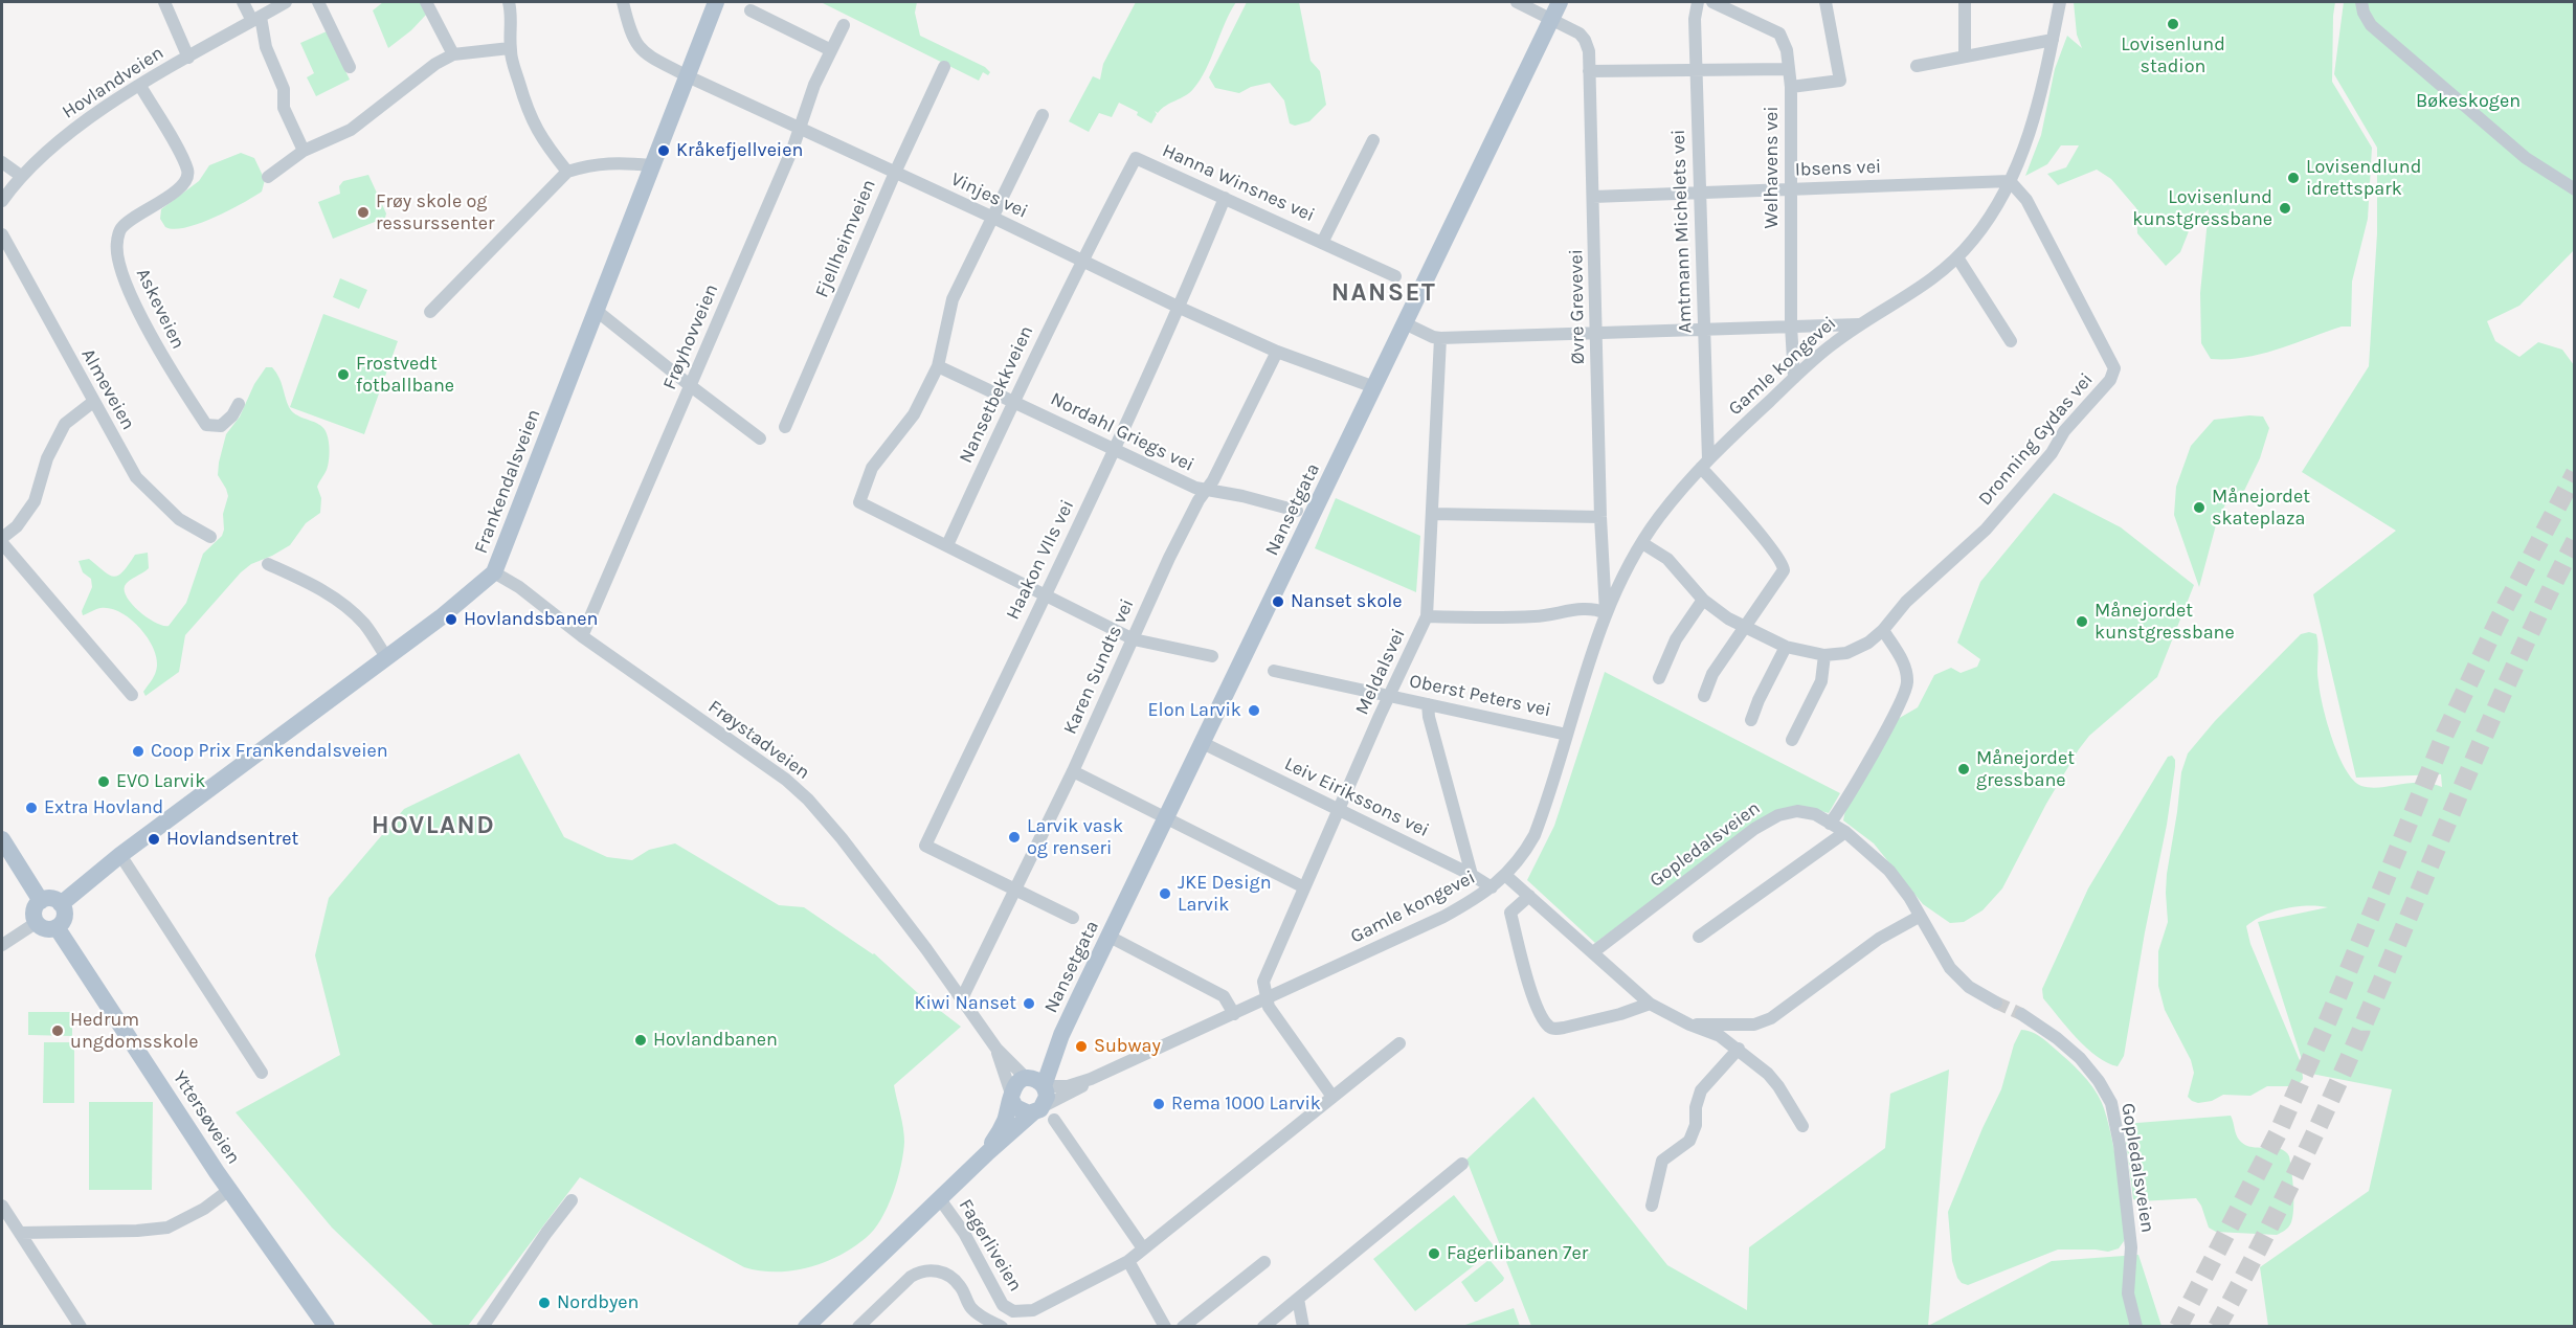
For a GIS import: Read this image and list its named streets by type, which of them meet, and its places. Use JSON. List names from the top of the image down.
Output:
{
  "streets": {
    "main road": ["Frankendalsveien", "Nansetgata", "Yttersøveien"],
    "street": [
      "Hovlandveien",
      "Welhavens vei",
      "Ibsens vei",
      "Hanna Winsnes vei",
      "Vinjes vei",
      "Amtmann Michelets vei",
      "Fjellheimveien",
      "Øvre Grevevei",
      "Askeveien",
      "Frøyhovveien",
      "Gamle kongevei",
      "Almeveien",
      "Nansetbekkveien",
      "Nordahl Griegs vei",
      "Dronning Gydas vei",
      "Haakon VIIs vei",
      "Karen Sundts vei",
      "Meldalsvei",
      "Oberst Peters vei",
      "Frøystadveien",
      "Leiv Eirikssons vei",
      "Gopledalsveien",
      "Fagerliveien"
    ]
  },
  "crossings": [
    ["Hovlandveien", "Askeveien"],
    ["Welhavens vei", "Ibsens vei"],
    ["Welhavens vei", "Gamle kongevei"],
    ["Ibsens vei", "Amtmann Michelets vei"],
    ["Ibsens vei", "Øvre Grevevei"],
    ["Ibsens vei", "Gamle kongevei"],
    ["Ibsens vei", "Dronning Gydas vei"],
    ["Hanna Winsnes vei", "Vinjes vei"],
    ["Hanna Winsnes vei", "Nansetbekkveien"],
    ["Hanna Winsnes vei", "Haakon VIIs vei"],
    ["Vinjes vei", "Fjellheimveien"],
    ["Vinjes vei", "Frøyhovveien"],
    ["Vinjes vei", "Nansetbekkveien"],
    ["Vinjes vei", "Frankendalsveien"],
    ["Vinjes vei", "Nansetgata"],
    ["Vinjes vei", "Haakon VIIs vei"],
    ["Vinjes vei", "Karen Sundts vei"],
    ["Amtmann Michelets vei", "Gamle kongevei"],
    ["Øvre Grevevei", "Gamle kongevei"],
    ["Øvre Grevevei", "Nansetgata"],
    ["Frøyhovveien", "Frøystadveien"],
    ["Gamle kongevei", "Dronning Gydas vei"],
    ["Gamle kongevei", "Nansetgata"],
    ["Gamle kongevei", "Meldalsvei"],
    ["Gamle kongevei", "Oberst Peters vei"],
    ["Gamle kongevei", "Frøystadveien"],
    ["Gamle kongevei", "Leiv Eirikssons vei"],
    ["Nansetbekkveien", "Nordahl Griegs vei"],
    ["Nordahl Griegs vei", "Haakon VIIs vei"],
    ["Nordahl Griegs vei", "Karen Sundts vei"],
    ["Frankendalsveien", "Frøystadveien"],
    ["Frankendalsveien", "Yttersøveien"],
    ["Nansetgata", "Frøystadveien"],
    ["Nansetgata", "Leiv Eirikssons vei"],
    ["Haakon VIIs vei", "Karen Sundts vei"],
    ["Karen Sundts vei", "Frøystadveien"],
    ["Meldalsvei", "Oberst Peters vei"],
    ["Meldalsvei", "Leiv Eirikssons vei"]
  ],
  "districts": ["NANSET", "HOVLAND"],
  "parks": ["Bøkeskogen"],
  "places": [
    "Lovisenlund stadion",
    "Kråkefjellveien",
    "Lovisendlund idrettspark",
    "Lovisenlund kunstgressbane",
    "Frøy skole og ressurssenter",
    "Frostvedt fotballbane",
    "Månejordet skateplaza",
    "Nanset skole",
    "Hovlandsbanen",
    "Månejordet kunstgressbane",
    "Elon Larvik",
    "Coop Prix Frankendalsveien",
    "Månejordet gressbane",
    "EVO Larvik",
    "Extra Hovland",
    "Larvik vask og renseri",
    "Hovlandsentret",
    "JKE Design Larvik",
    "Kiwi Nanset",
    "Hedrum ungdomsskole",
    "Hovlandbanen",
    "Subway",
    "Rema 1000 Larvik",
    "Fagerlibanen 7er",
    "Nordbyen"
  ]
}
